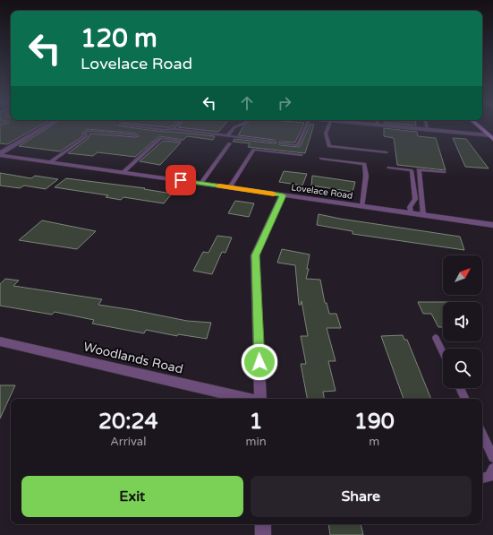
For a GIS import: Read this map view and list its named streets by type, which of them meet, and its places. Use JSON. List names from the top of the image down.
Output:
{
  "streets": {
    "street": ["Lovelace Road", "Woodlands Road"]
  },
  "north": "top right",
  "page": {
    "turn": ["120 m", "Lovelace Road"],
    "eta": [
      "20:24",
      "Arrival",
      "1",
      "min",
      "190",
      "m"
    ],
    "buttons": ["Exit", "Share"]
  }
}
